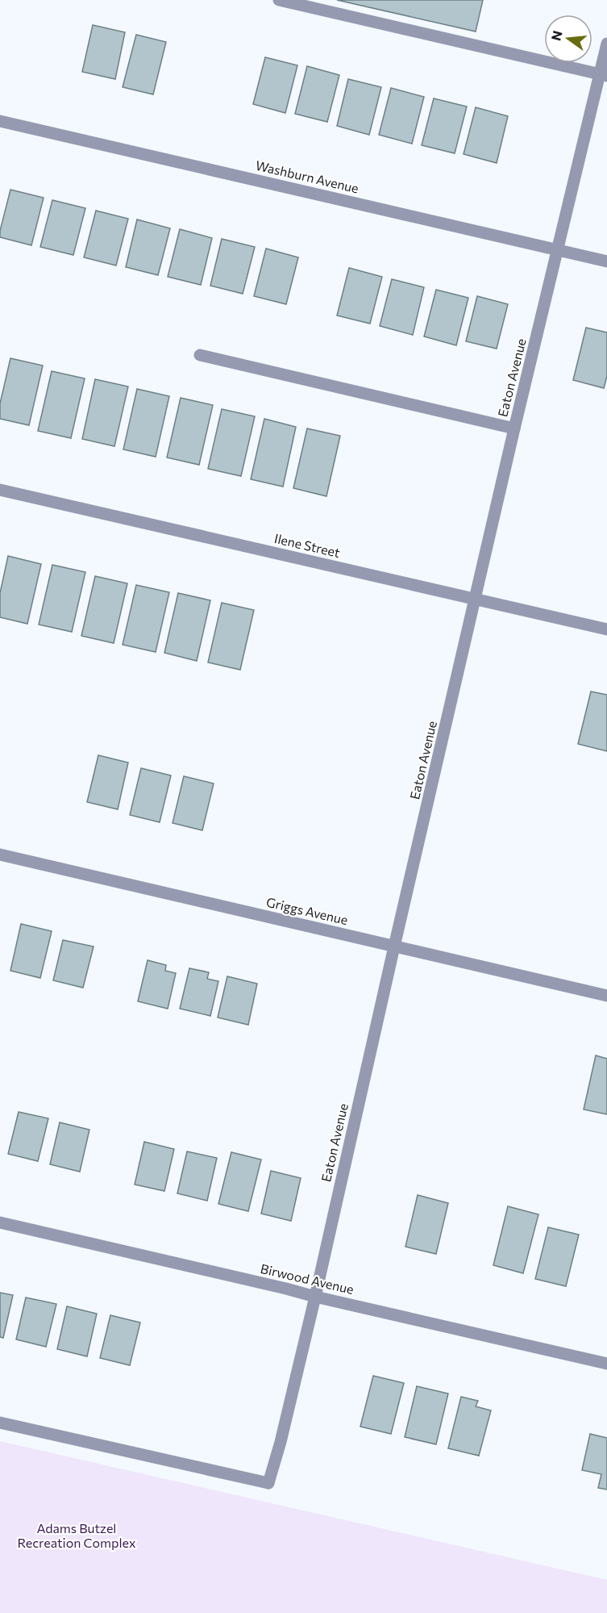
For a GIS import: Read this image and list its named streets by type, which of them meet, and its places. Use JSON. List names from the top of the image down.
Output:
{
  "streets": {
    "street": [
      "Washburn Avenue",
      "Eaton Avenue",
      "Ilene Street",
      "Griggs Avenue",
      "Birwood Avenue"
    ]
  },
  "crossings": [
    ["Washburn Avenue", "Eaton Avenue"],
    ["Eaton Avenue", "Ilene Street"],
    ["Eaton Avenue", "Griggs Avenue"],
    ["Eaton Avenue", "Birwood Avenue"]
  ],
  "parks": ["Adams Butzel Recreation Complex"],
  "north": "left"
}
